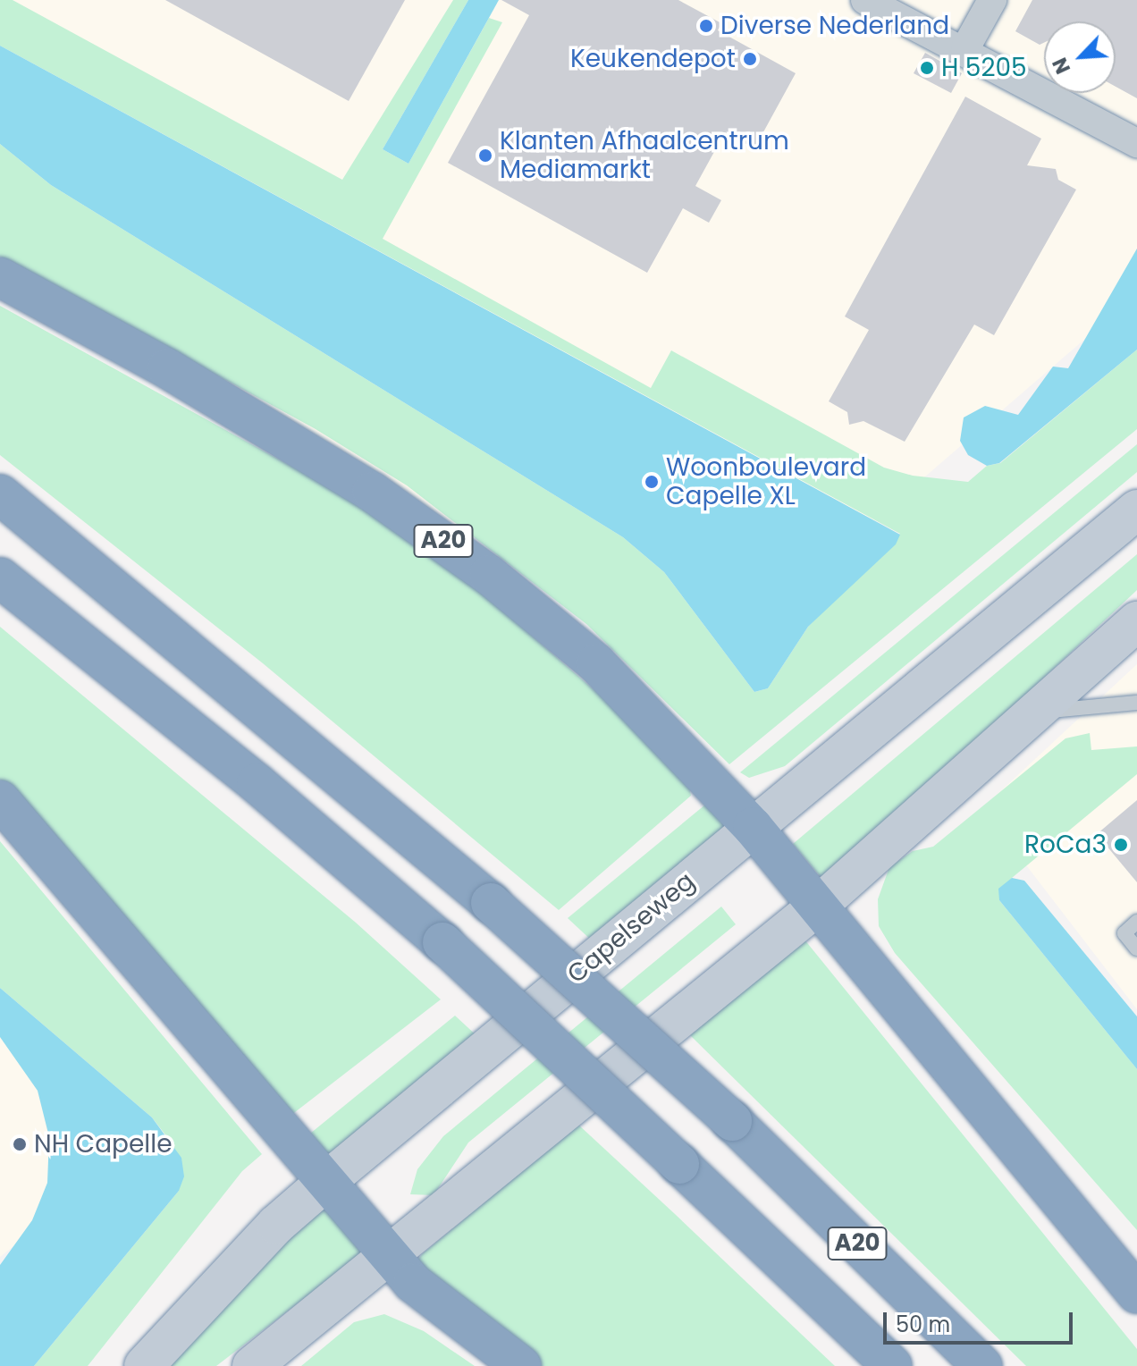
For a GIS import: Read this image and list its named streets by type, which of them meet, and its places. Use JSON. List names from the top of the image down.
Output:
{
  "streets": {
    "highway": ["A20"],
    "main road": ["Capelseweg"]
  },
  "crossings": [
    ["A20", "Capelseweg"]
  ],
  "places": [
    "Diverse Nederland",
    "Keukendepot",
    "H 5205",
    "Klanten Afhaalcentrum Mediamarkt",
    "Woonboulevard Capelle XL",
    "RoCa3",
    "NH Capelle"
  ],
  "scale_bar": "50 m",
  "north": "bottom left"
}
